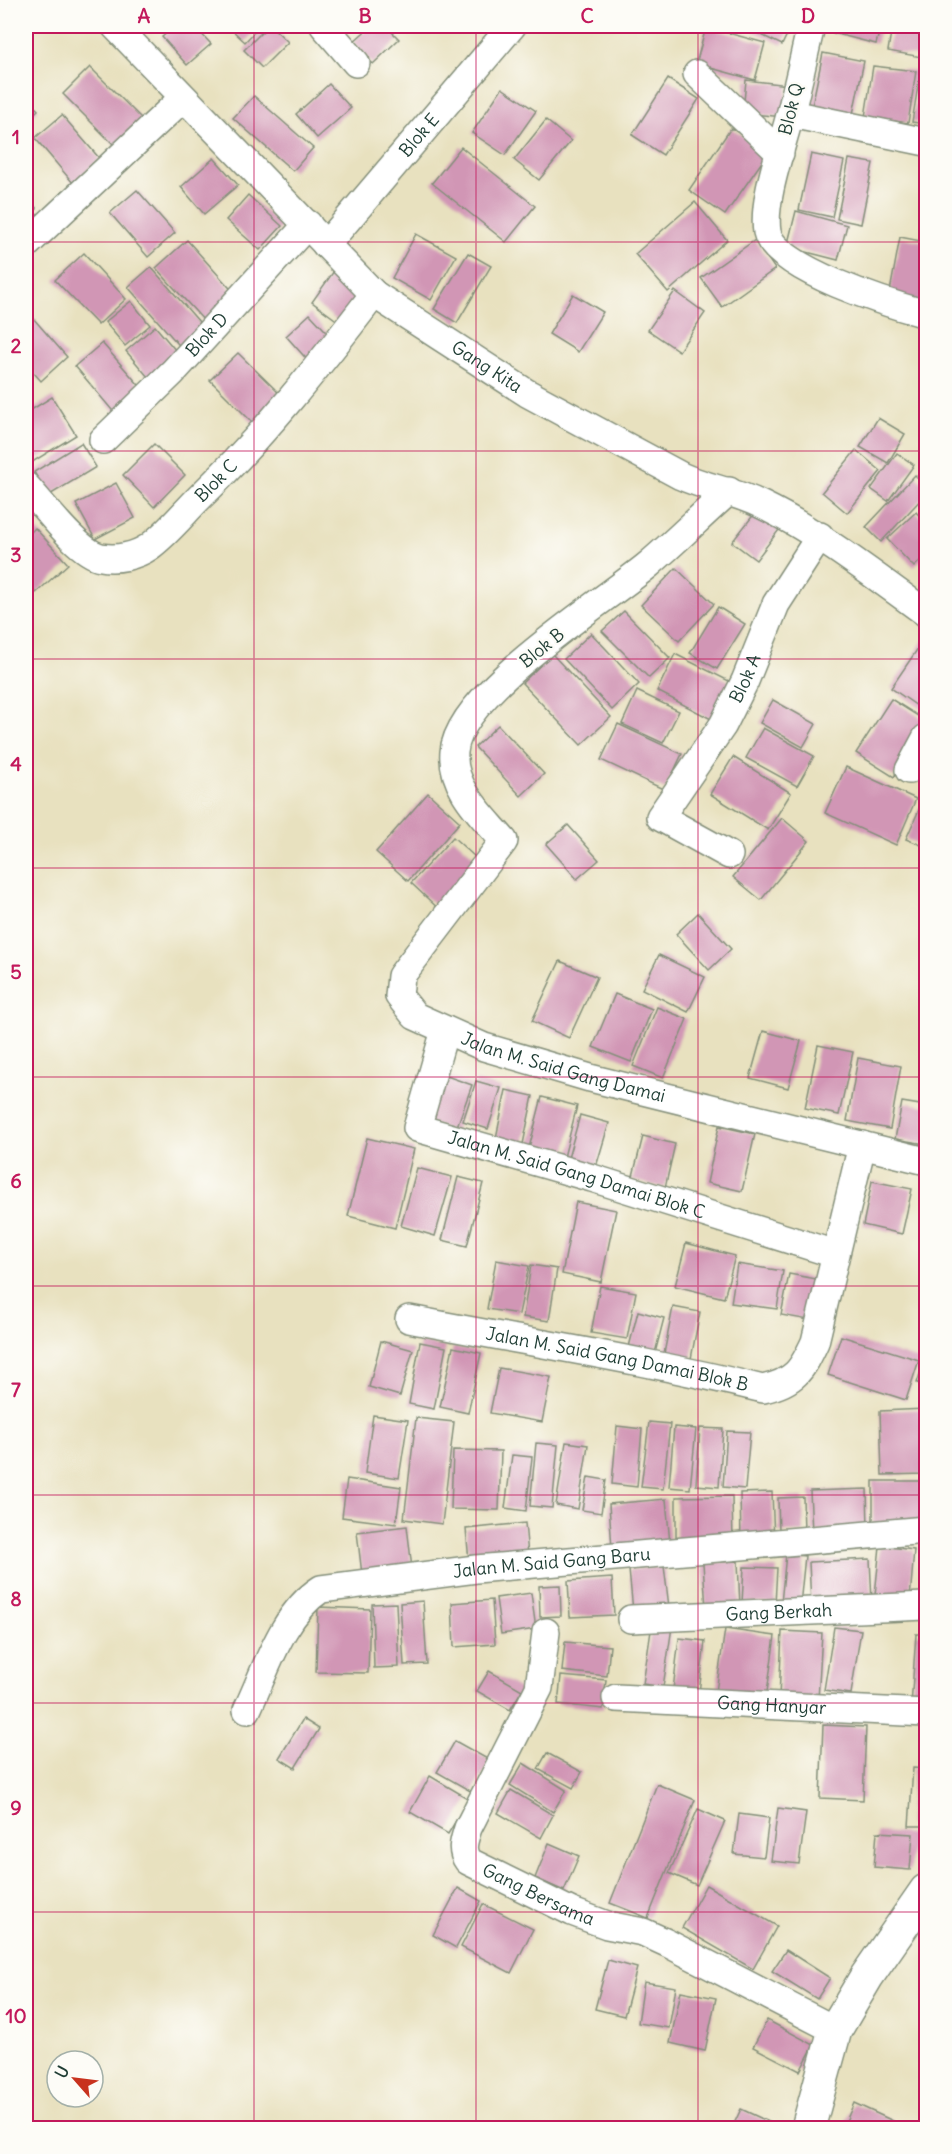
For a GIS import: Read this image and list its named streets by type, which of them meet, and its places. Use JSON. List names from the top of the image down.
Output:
{
  "streets": {
    "street": [
      "Blok Q",
      "Blok E",
      "Blok D",
      "Gang Kita",
      "Blok C",
      "Blok B",
      "Blok A",
      "Jalan M. Said Gang Damai",
      "Jalan M. Said Gang Damai Blok C",
      "Jalan M. Said Gang Damai Blok B",
      "Jalan M. Said Gang Baru",
      "Gang Berkah",
      "Gang Hanyar",
      "Gang Bersama"
    ]
  },
  "crossings": [
    ["Blok E", "Gang Kita"],
    ["Blok D", "Gang Kita"],
    ["Gang Kita", "Blok C"],
    ["Gang Kita", "Blok B"],
    ["Gang Kita", "Blok A"],
    ["Blok B", "Jalan M. Said Gang Damai"],
    ["Jalan M. Said Gang Damai", "Jalan M. Said Gang Damai Blok C"],
    ["Jalan M. Said Gang Damai", "Jalan M. Said Gang Damai Blok B"],
    ["Jalan M. Said Gang Damai Blok C", "Jalan M. Said Gang Damai Blok B"]
  ],
  "north": "top left",
  "grid": {
    "columns": [
      "A",
      "B",
      "C",
      "D"
    ],
    "rows": [
      "1",
      "2",
      "3",
      "4",
      "5",
      "6",
      "7",
      "8",
      "9",
      "10"
    ]
  }
}
